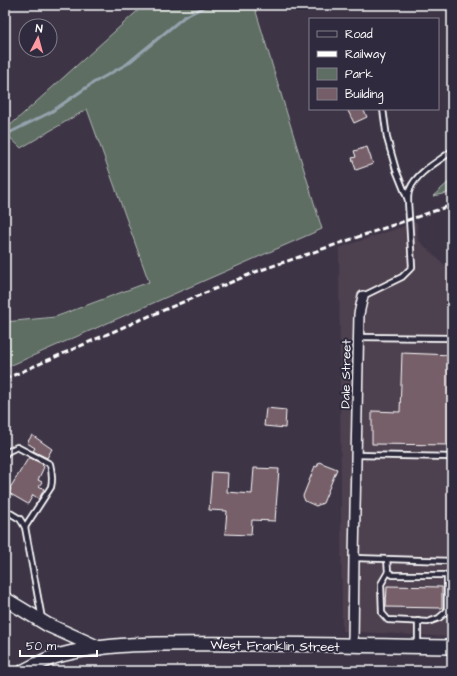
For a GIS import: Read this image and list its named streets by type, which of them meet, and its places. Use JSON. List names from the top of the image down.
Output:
{
  "streets": {
    "main road": ["West Franklin Street"],
    "street": ["Dale Street"]
  },
  "crossings": [
    ["Dale Street", "West Franklin Street"]
  ],
  "legend": [
    "Road",
    "Railway",
    "Park",
    "Building"
  ],
  "scale_bar": "50 m",
  "north": "top"
}
